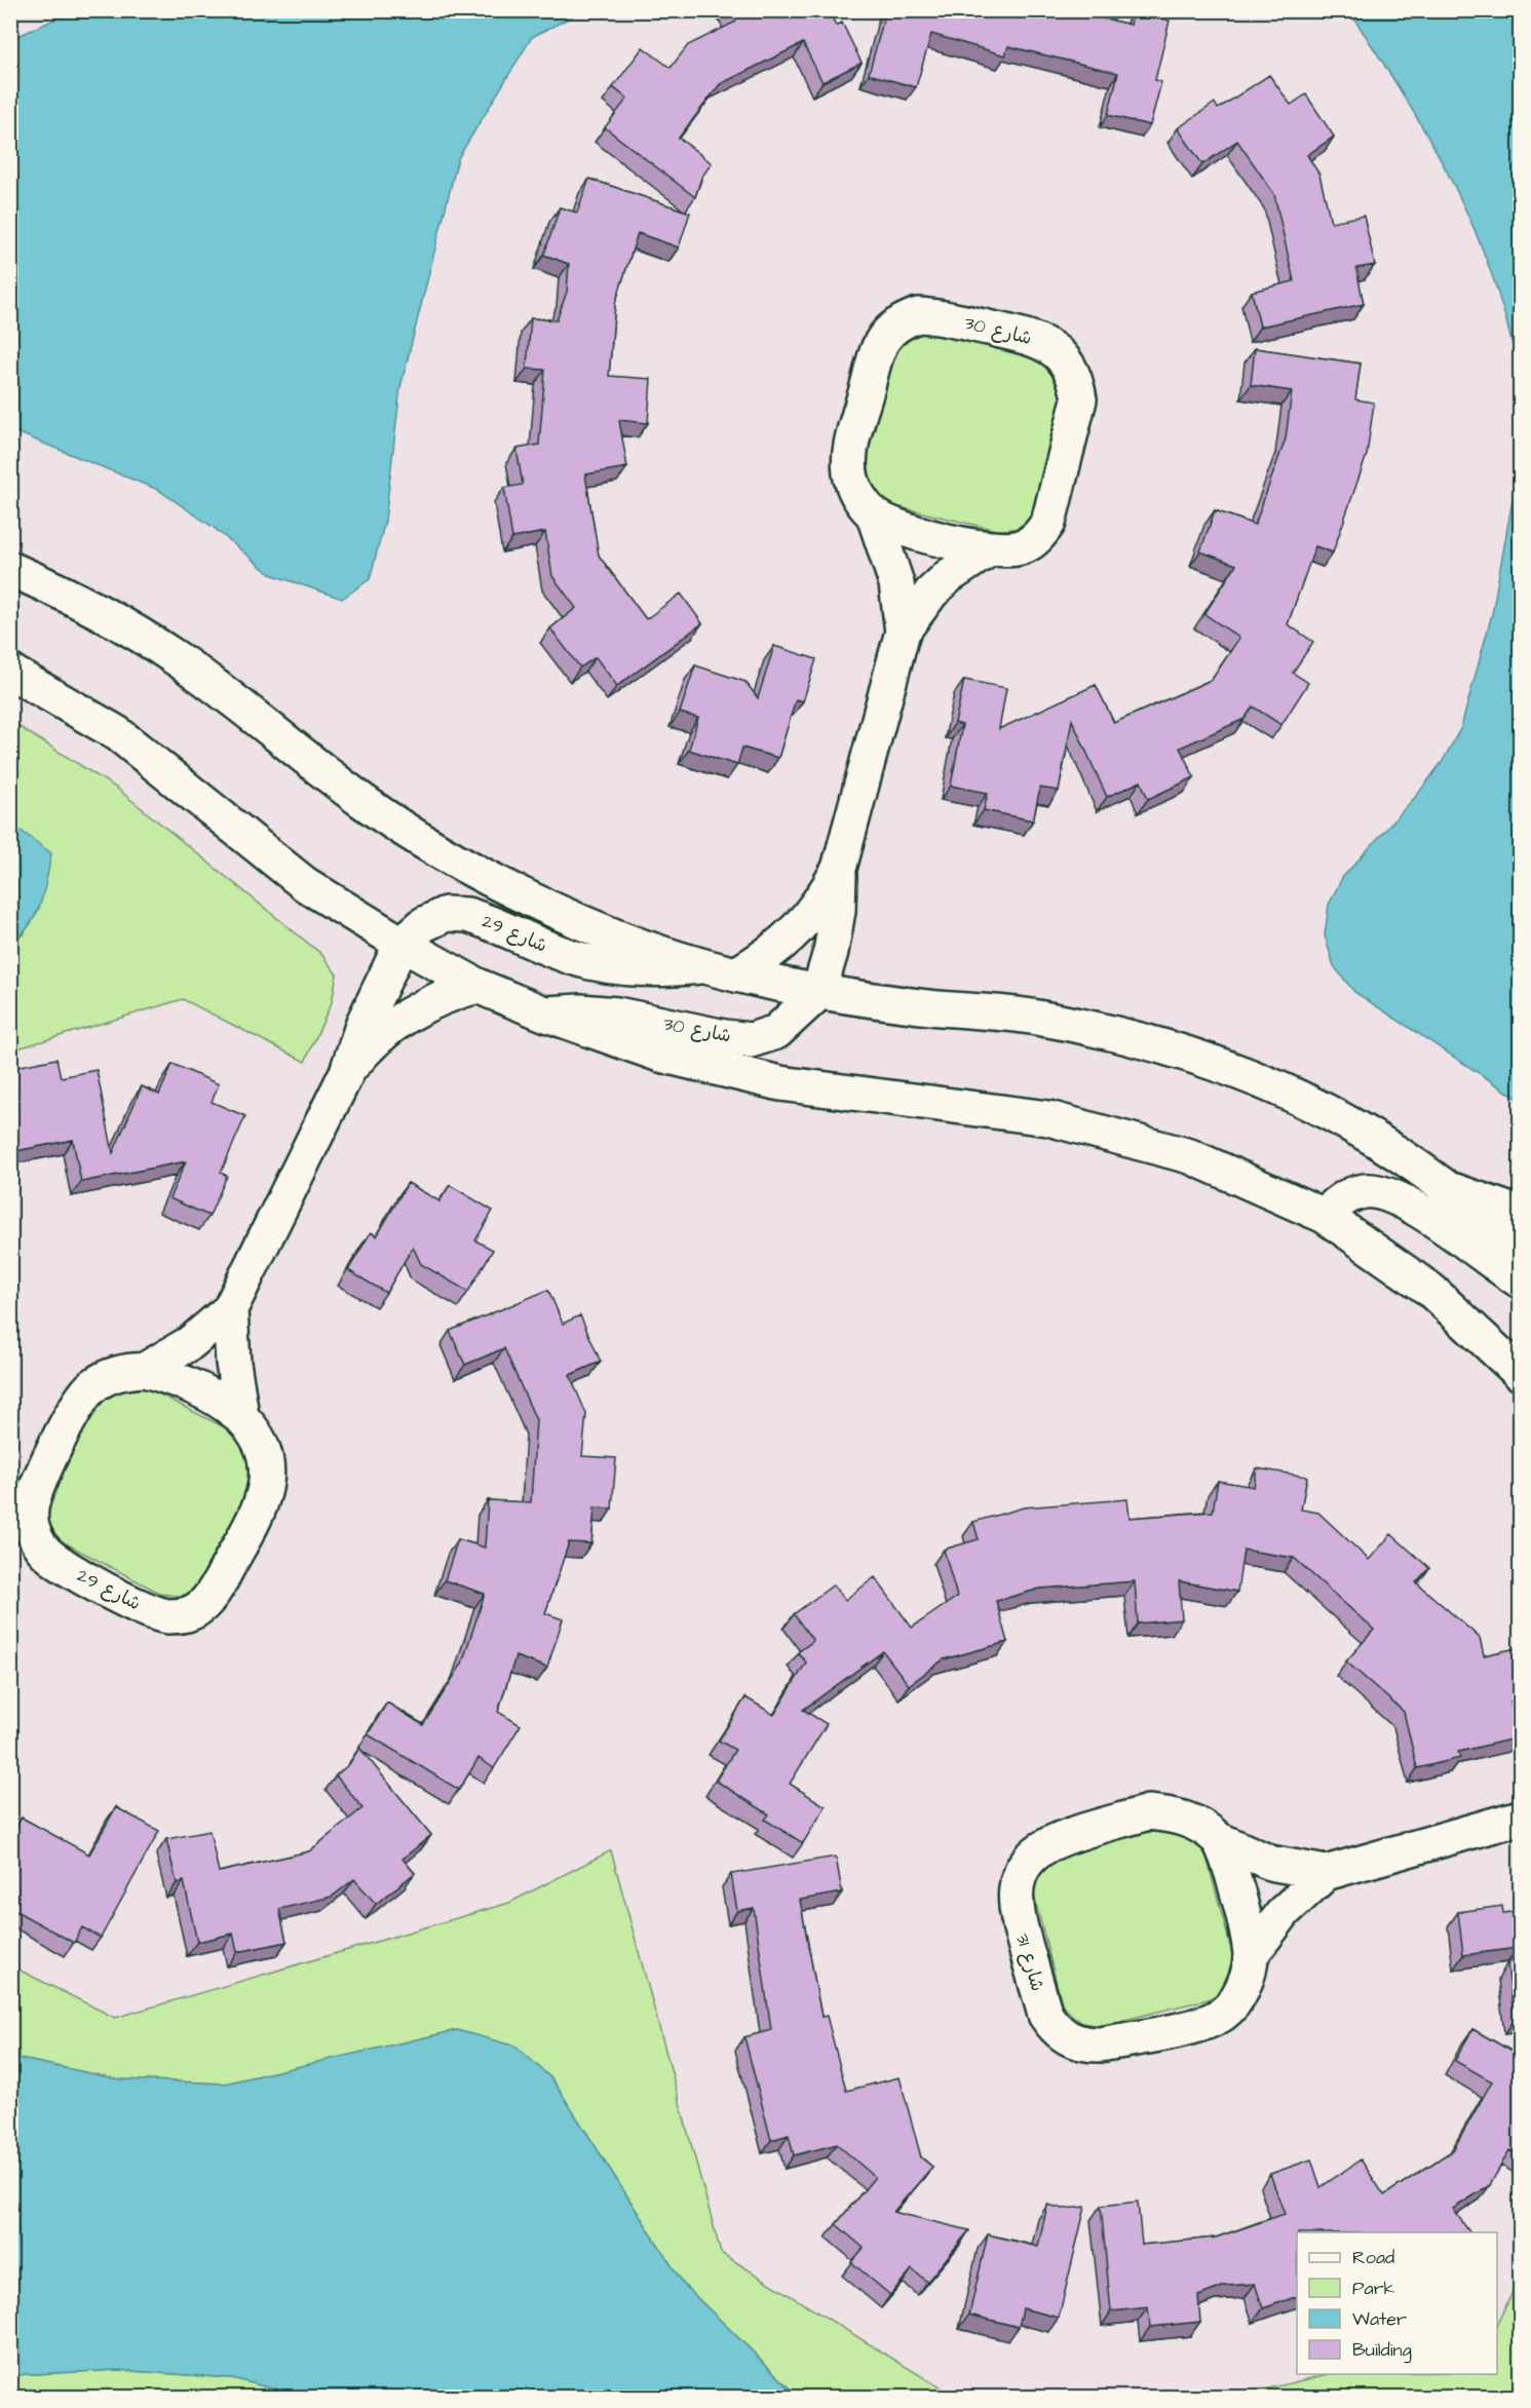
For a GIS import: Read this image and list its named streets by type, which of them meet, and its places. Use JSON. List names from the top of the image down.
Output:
{
  "streets": {
    "street": ["شارع 30", "شارع 29", "شارع 31"]
  },
  "legend": [
    "Road",
    "Park",
    "Water",
    "Building"
  ]
}
